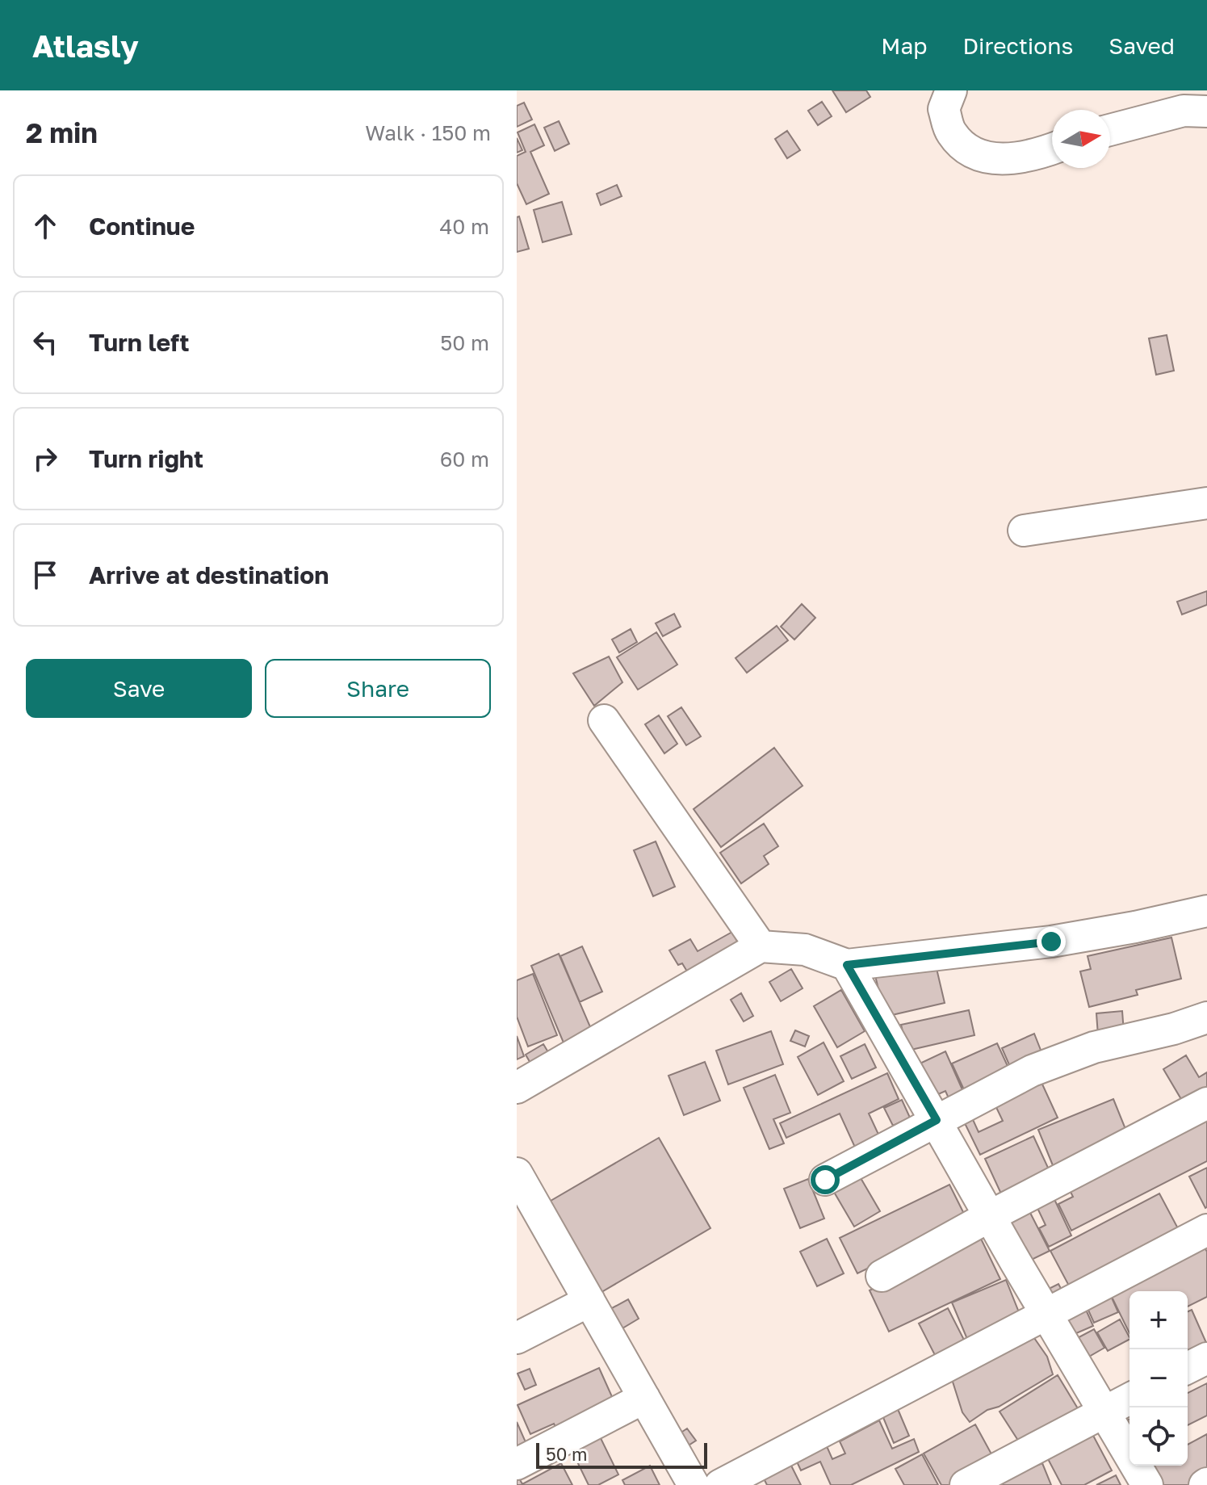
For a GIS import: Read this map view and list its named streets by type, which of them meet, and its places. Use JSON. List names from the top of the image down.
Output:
{
  "scale_bar": "50 m",
  "north": "right",
  "page": {
    "header": "Atlasly",
    "nav": ["Map", "Directions", "Saved"],
    "heading": ["2 min", "Walk · 150 m"],
    "list": [
      ["Continue", "40 m"],
      ["Turn left", "50 m"],
      ["Turn right", "60 m"],
      "Arrive at destination"
    ],
    "buttons": ["Save", "Share"],
    "map_buttons": ["+", "−"],
    "scale": "50 m"
  }
}
